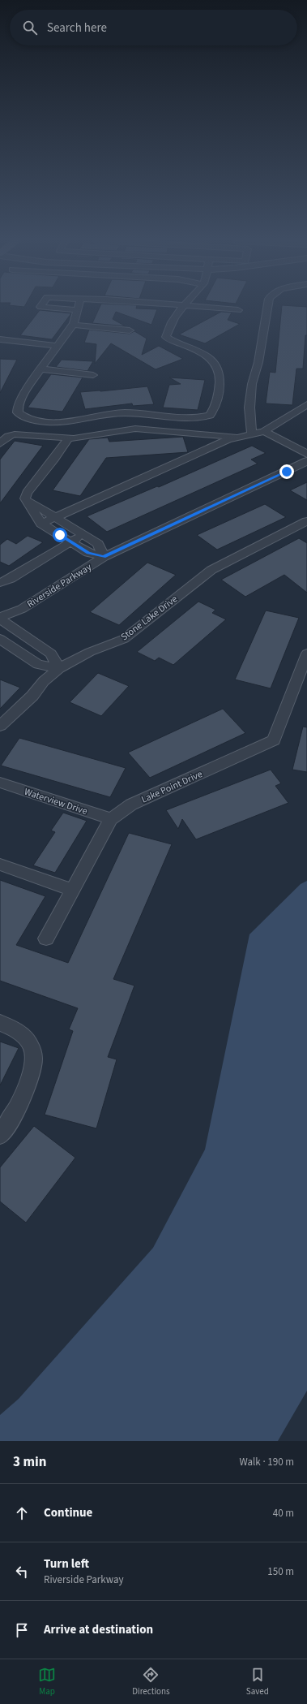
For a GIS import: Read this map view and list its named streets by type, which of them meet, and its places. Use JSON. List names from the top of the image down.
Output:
{
  "streets": {
    "street": [
      "Riverside Parkway",
      "Stone Lake Drive",
      "Lake Point Drive",
      "Waterview Drive"
    ]
  },
  "crossings": [
    ["Lake Point Drive", "Waterview Drive"]
  ],
  "page": {
    "search": "Search here",
    "heading": ["3 min", "Walk · 190 m"],
    "list": [
      ["Continue", "40 m"],
      ["Turn left", "Riverside Parkway", "150 m"],
      "Arrive at destination"
    ],
    "nav": ["Map", "Directions", "Saved"]
  }
}
